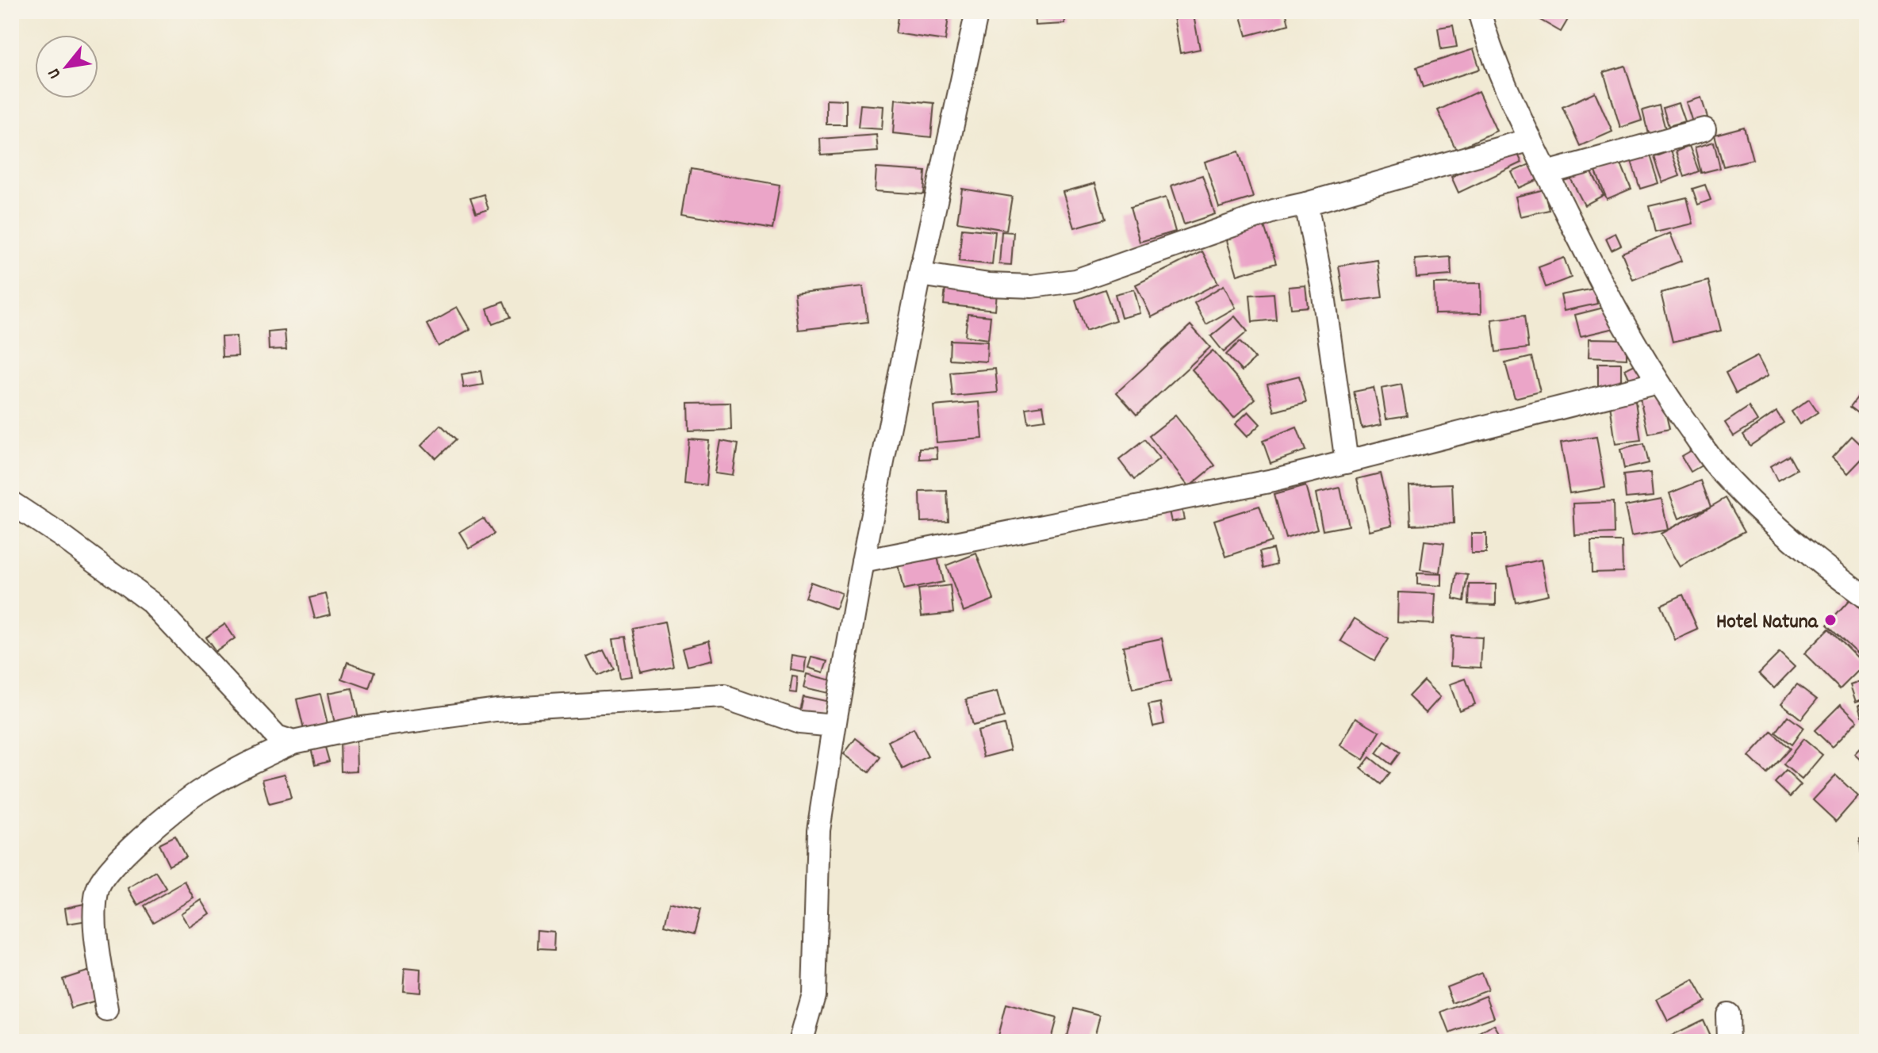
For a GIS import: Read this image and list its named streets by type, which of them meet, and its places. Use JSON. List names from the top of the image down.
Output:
{
  "places": ["Hotel Natuna"],
  "north": "bottom left"
}
